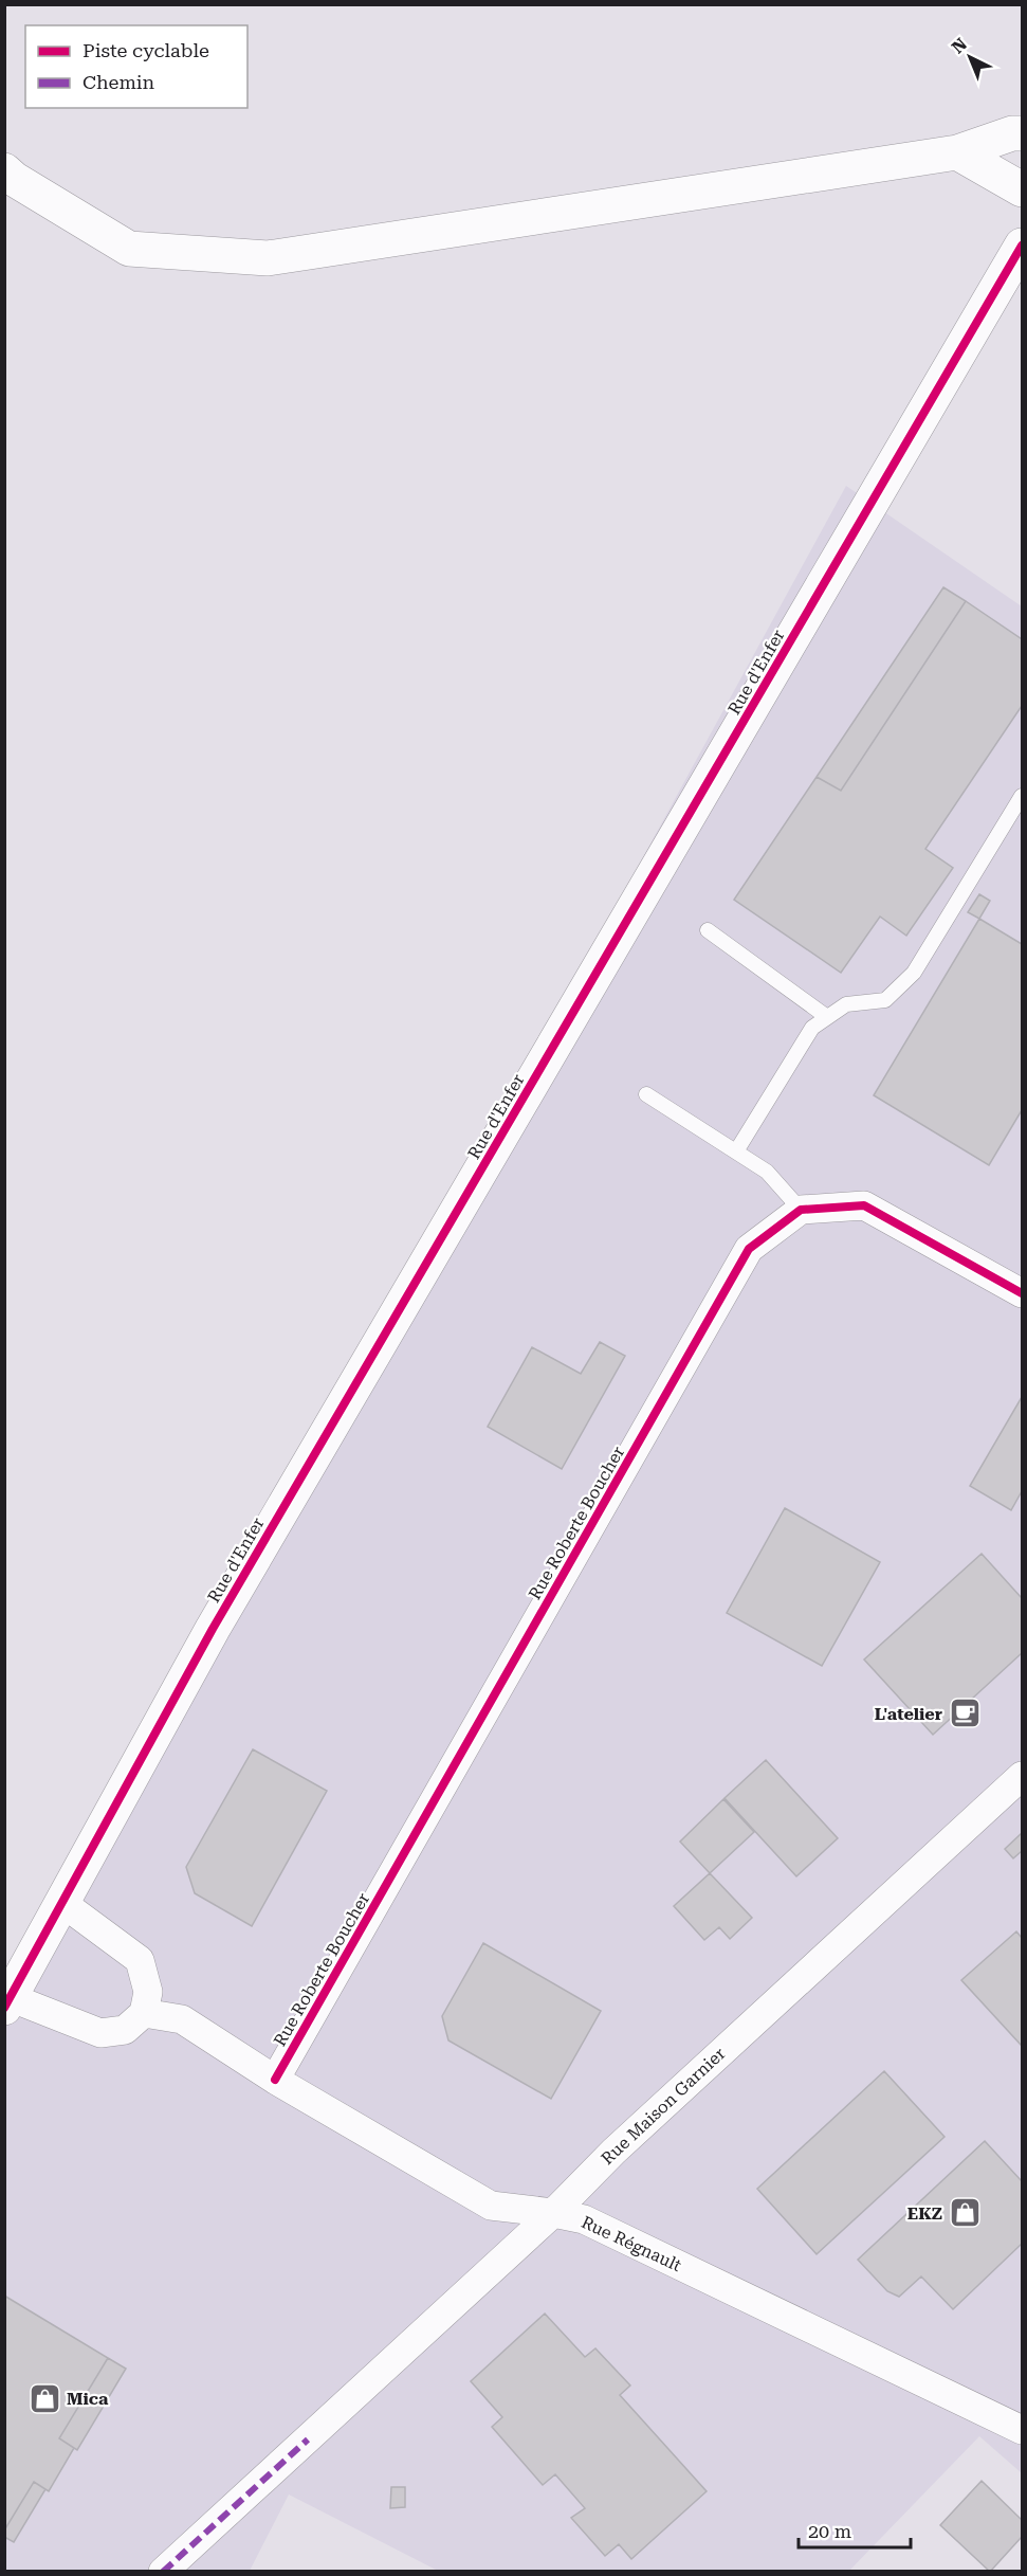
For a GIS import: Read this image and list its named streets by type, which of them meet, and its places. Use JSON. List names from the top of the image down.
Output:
{
  "streets": {
    "street": [
      "Rue d'Enfer",
      "Rue Roberte Boucher",
      "Rue Maison Garnier",
      "Rue Régnault"
    ]
  },
  "crossings": [
    ["Rue Roberte Boucher", "Rue Régnault"],
    ["Rue Maison Garnier", "Rue Régnault"]
  ],
  "places": {
    "cafe": ["L'atelier"],
    "shop": ["EKZ", "Mica"]
  },
  "legend": ["Piste cyclable", "Chemin"],
  "scale_bar": "20 m",
  "north": "top left"
}
